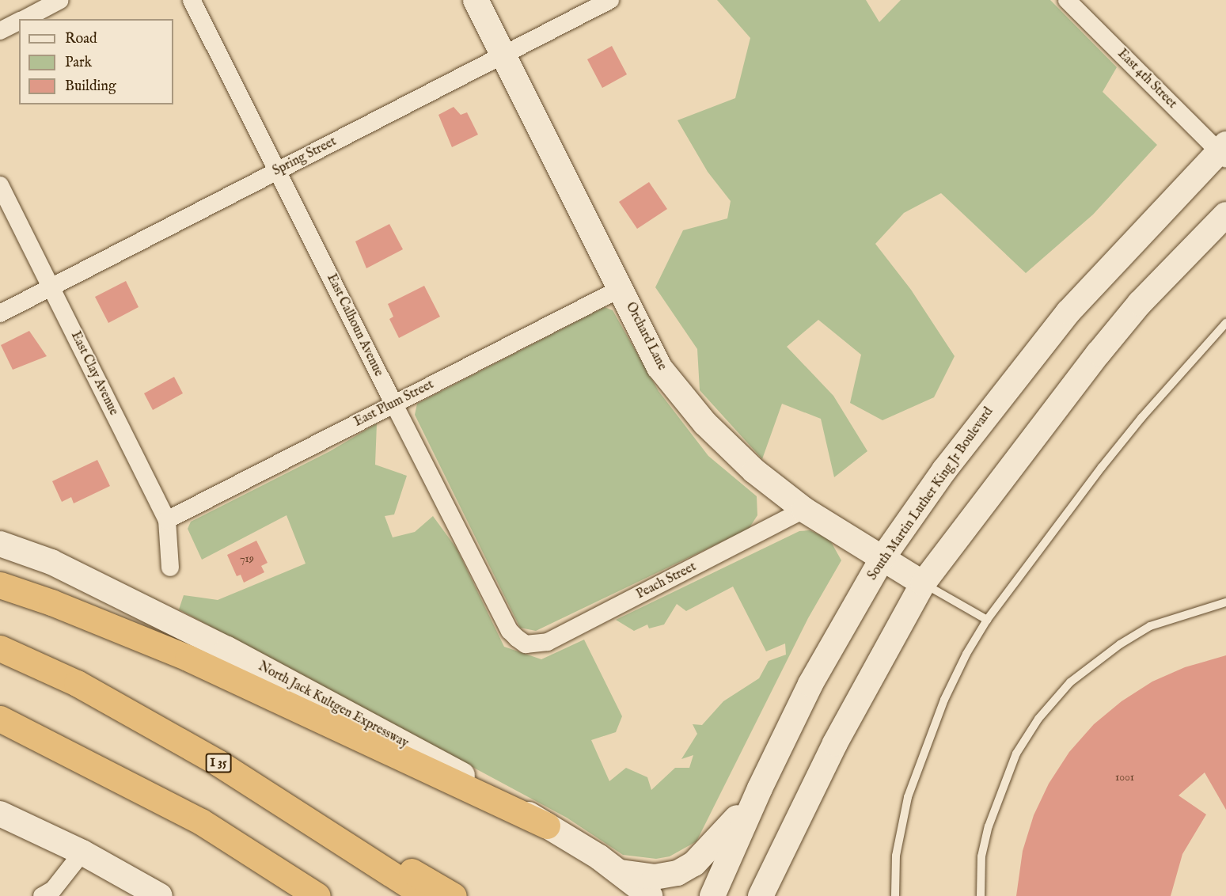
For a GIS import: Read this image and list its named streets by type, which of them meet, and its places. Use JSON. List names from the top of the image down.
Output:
{
  "streets": {
    "highway": ["I 35"],
    "main road": ["Orchard Lane", "South Martin Luther King Jr Boulevard", "North Jack Kultgen Expressway"],
    "street": [
      "East 4th Street",
      "Spring Street",
      "East Calhoun Avenue",
      "East Clay Avenue",
      "East Plum Street",
      "Peach Street"
    ]
  },
  "crossings": [
    ["East 4th Street", "South Martin Luther King Jr Boulevard"],
    ["Spring Street", "East Calhoun Avenue"],
    ["Spring Street", "Orchard Lane"],
    ["Spring Street", "East Clay Avenue"],
    ["East Calhoun Avenue", "East Plum Street"],
    ["East Calhoun Avenue", "Peach Street"],
    ["Orchard Lane", "East Plum Street"],
    ["Orchard Lane", "South Martin Luther King Jr Boulevard"],
    ["Orchard Lane", "Peach Street"],
    ["East Clay Avenue", "East Plum Street"]
  ],
  "house_numbers": ["719", "1001"],
  "legend": ["Road", "Park", "Building"]
}
